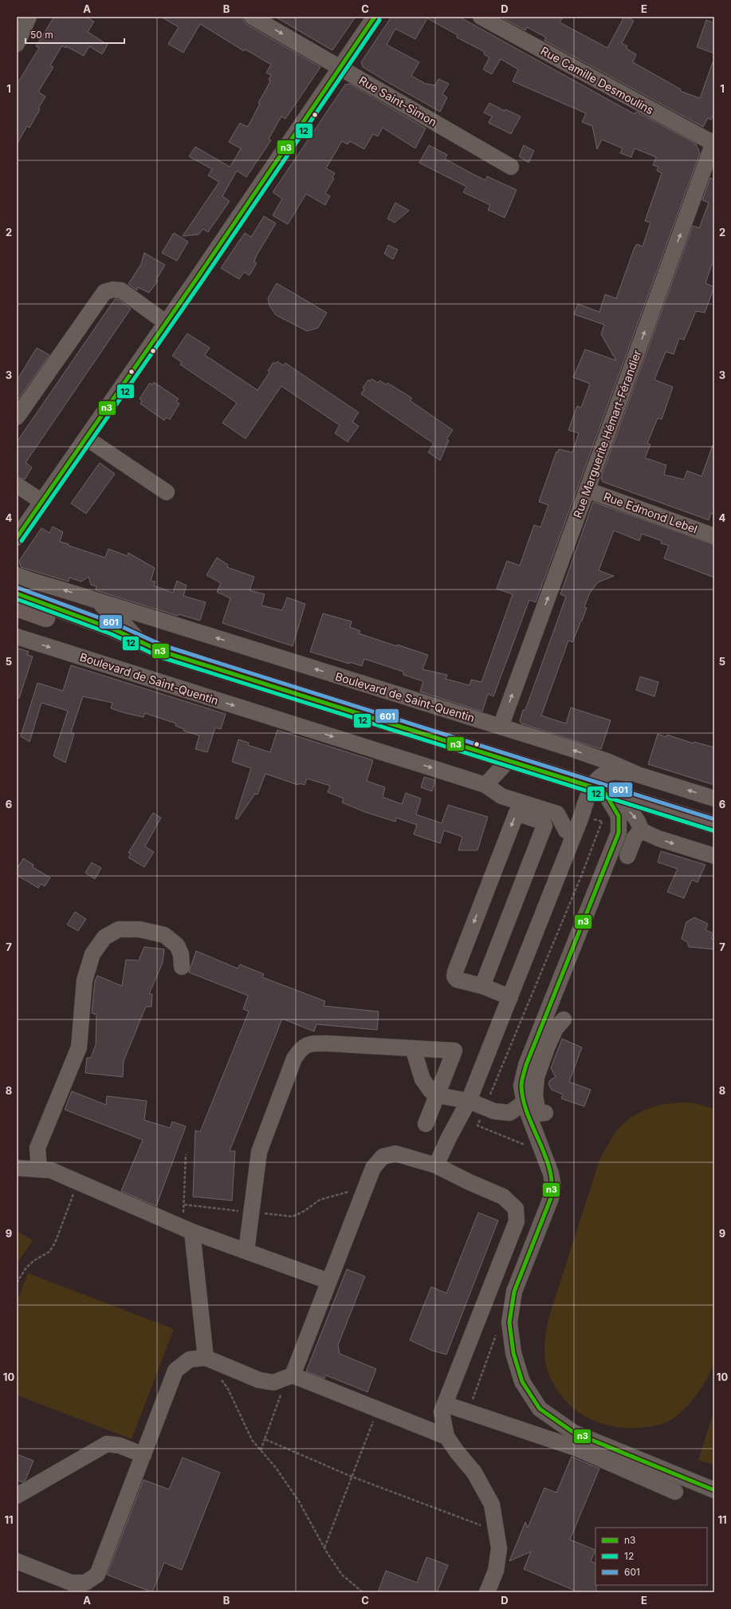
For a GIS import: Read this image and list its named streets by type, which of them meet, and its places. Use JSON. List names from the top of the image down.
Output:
{
  "streets": {
    "main road": ["Boulevard de Saint-Quentin"],
    "street": [
      "Rue Camille Desmoulins",
      "Rue Saint-Simon",
      "Rue Marguerite Hémart-Férandier",
      "Rue Edmond Lebel"
    ]
  },
  "crossings": [
    ["Rue Camille Desmoulins", "Rue Marguerite Hémart-Férandier"],
    ["Rue Marguerite Hémart-Férandier", "Rue Edmond Lebel"],
    ["Rue Marguerite Hémart-Férandier", "Boulevard de Saint-Quentin"]
  ],
  "one_way": ["Rue Marguerite Hémart-Férandier"],
  "lines": ["transit line n3", "transit line 12", "transit line 601"],
  "legend": ["n3", "12", "601"],
  "scale_bar": "50 m",
  "grid": {
    "columns": [
      "A",
      "B",
      "C",
      "D",
      "E"
    ],
    "rows": [
      "1",
      "2",
      "3",
      "4",
      "5",
      "6",
      "7",
      "8",
      "9",
      "10",
      "11"
    ]
  }
}
